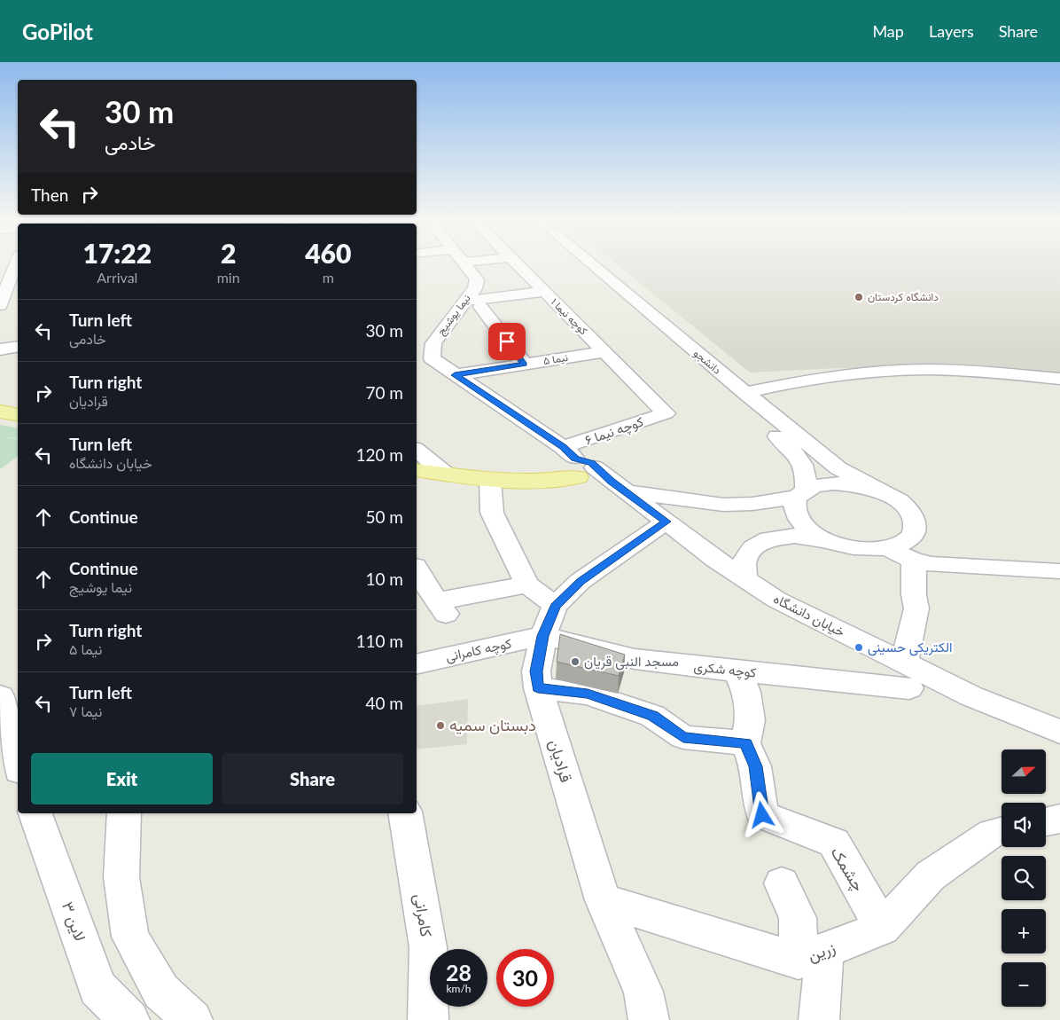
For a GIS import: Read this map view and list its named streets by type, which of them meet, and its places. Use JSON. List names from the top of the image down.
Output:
{
  "streets": {
    "street": [
      "نیما یوشیج",
      "کوچه نیما ۱",
      "نیما ۵",
      "دانشجو",
      "کوچه نیما ۶",
      "خیابان دانشگاه",
      "کوچه کامرانی",
      "کوچه شکری",
      "قرادیان",
      "چشمک",
      "کامرانی",
      "لاین ۳",
      "زرین"
    ]
  },
  "crossings": [
    ["کوچه نیما ۱", "نیما ۵"],
    ["کوچه نیما ۱", "کوچه نیما ۶"],
    ["کوچه نیما ۶", "خیابان دانشگاه"],
    ["خیابان دانشگاه", "کوچه شکری"],
    ["خیابان دانشگاه", "قرادیان"],
    ["کوچه کامرانی", "کوچه شکری"],
    ["کوچه کامرانی", "قرادیان"],
    ["کوچه شکری", "قرادیان"],
    ["قرادیان", "زرین"],
    ["چشمک", "زرین"]
  ],
  "places": [
    "دانشگاه کردستان",
    "الکتریکی حسینی",
    "مسجد النبی قریان",
    "دبستان سمیه"
  ],
  "north": "right",
  "page": {
    "header": "GoPilot",
    "nav": ["Map", "Layers", "Share"],
    "turn": ["30 m", "خادمی"],
    "then": "Then",
    "eta": [
      "17:22",
      "Arrival",
      "2",
      "min",
      "460",
      "m"
    ],
    "list": [
      {
        "name": "Turn left",
        "note": "خادمی",
        "value": "30 m"
      },
      {
        "name": "Turn right",
        "note": "قرادیان",
        "value": "70 m"
      },
      {
        "name": "Turn left",
        "note": "خیابان دانشگاه",
        "value": "120 m"
      },
      {
        "name": "Continue",
        "value": "50 m"
      },
      {
        "name": "Continue",
        "note": "نیما یوشیج",
        "value": "10 m"
      },
      {
        "name": "Turn right",
        "note": "نیما ۵",
        "value": "110 m"
      },
      {
        "name": "Turn left",
        "note": "نیما ۷",
        "value": "40 m"
      }
    ],
    "buttons": ["Exit", "Share"],
    "map_buttons": ["+", "−"],
    "speed": "28 km/h",
    "limit": "30"
  }
}
